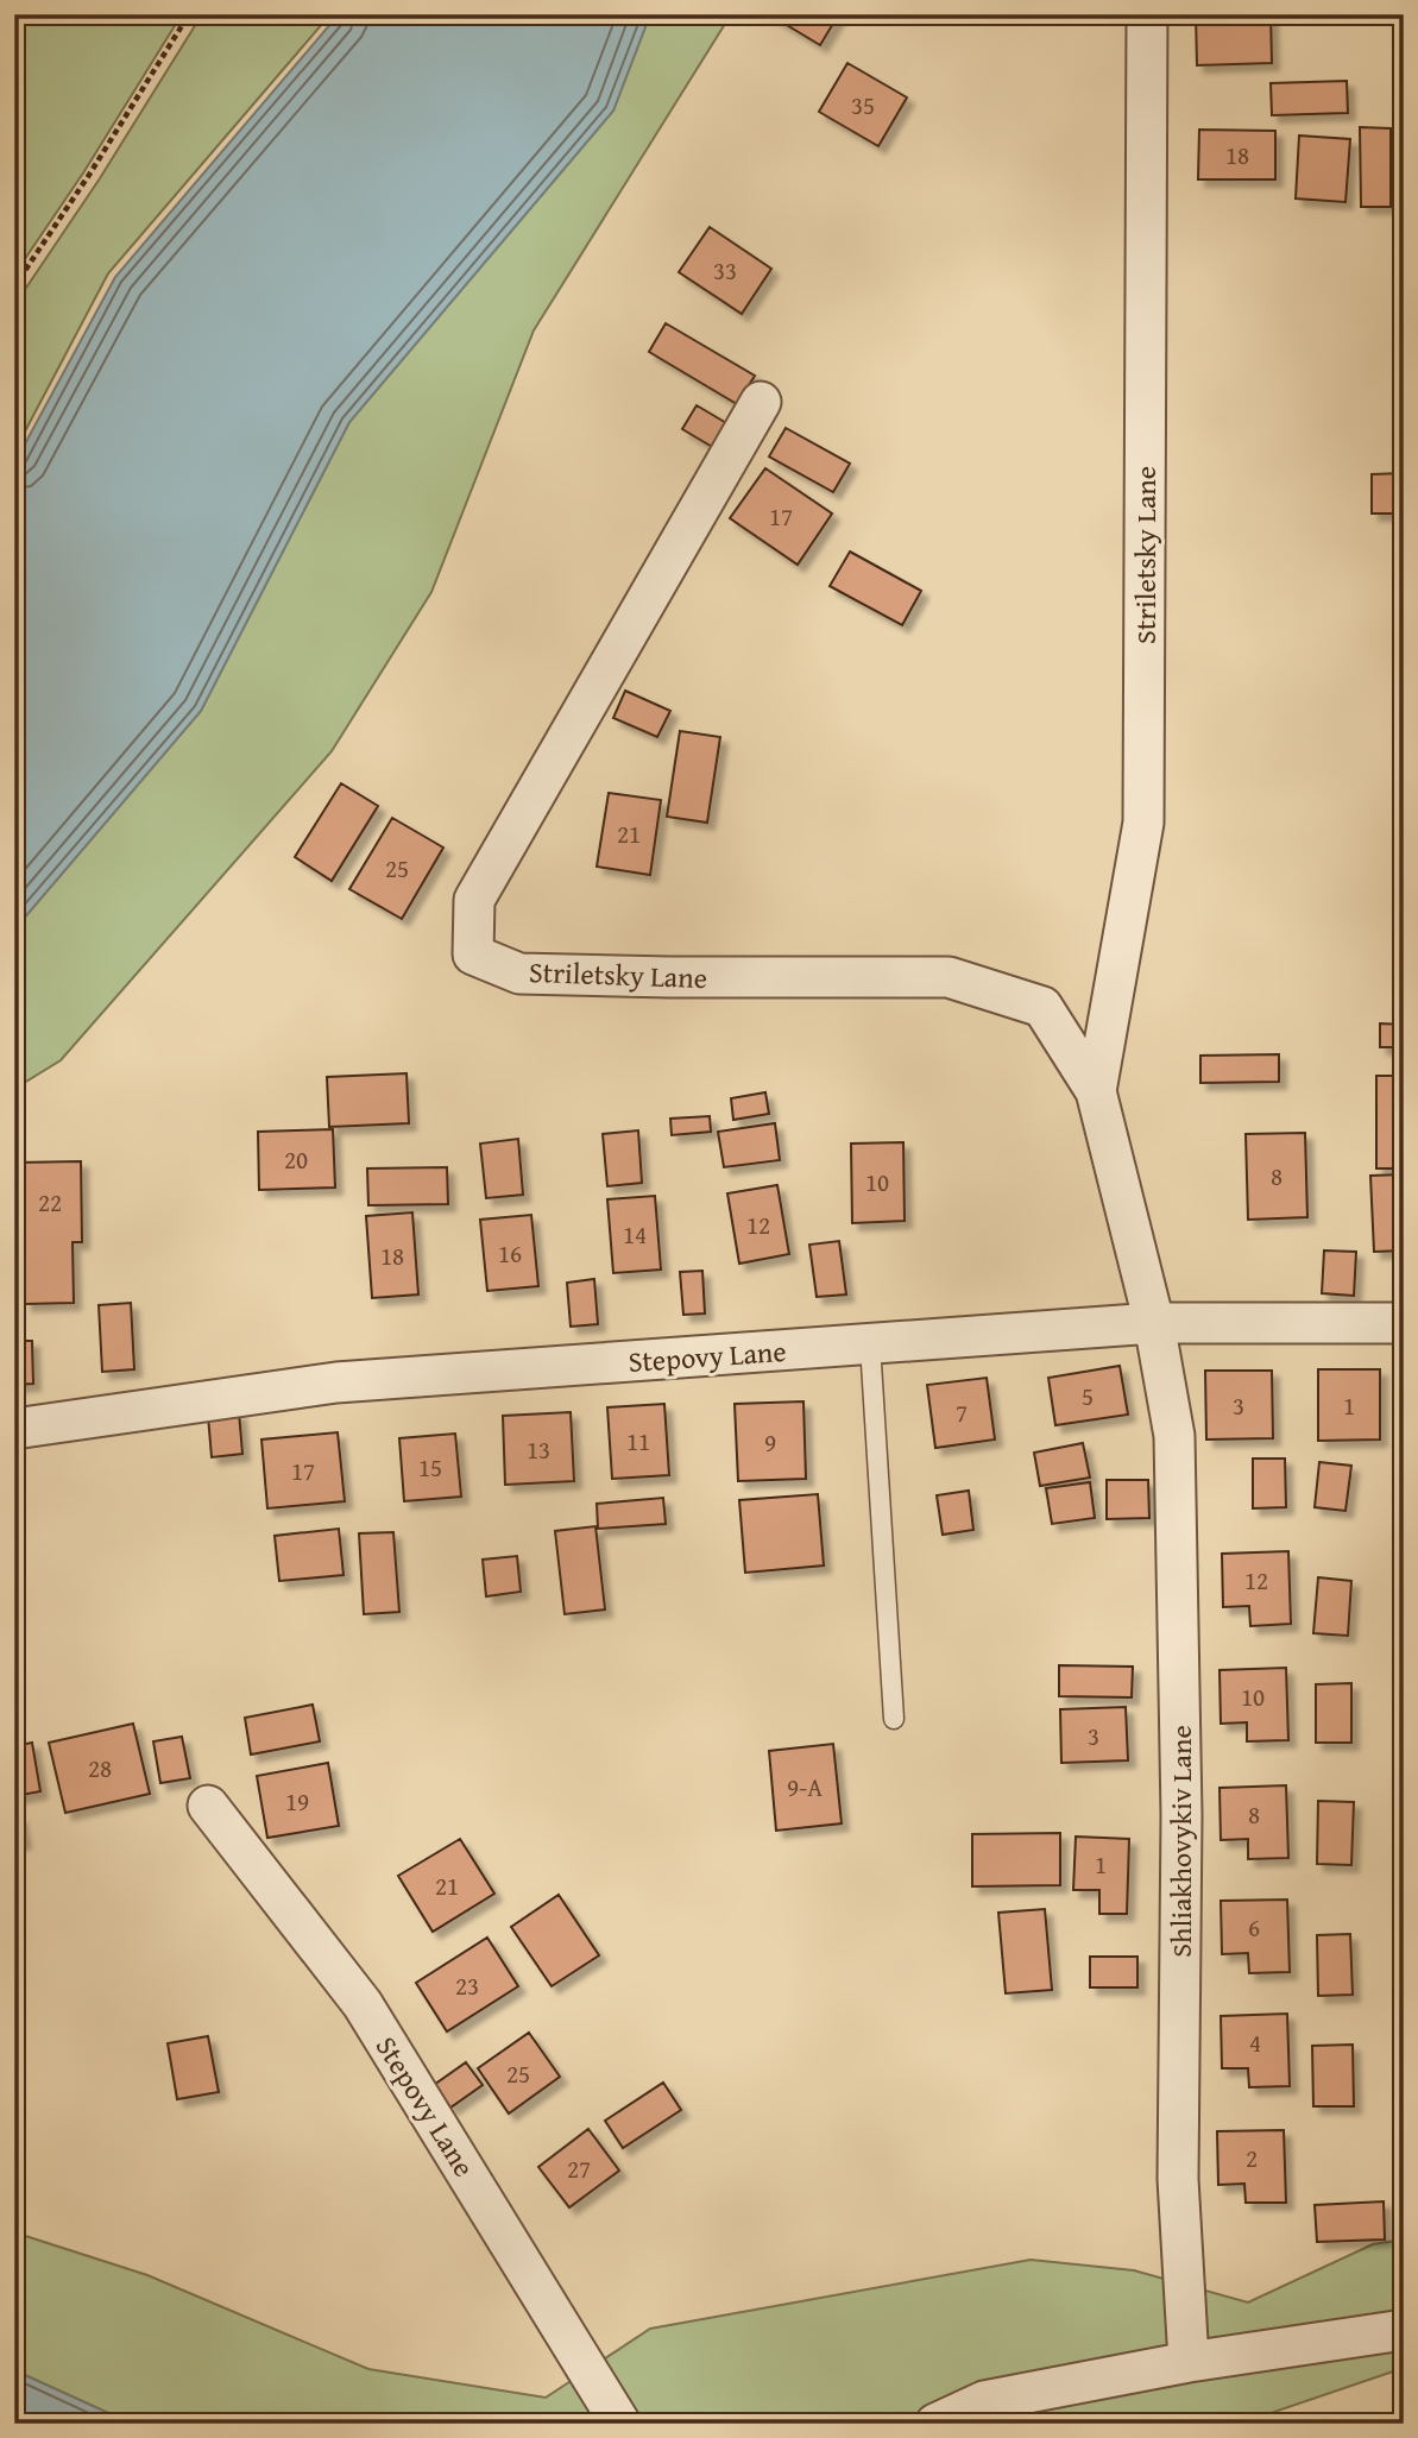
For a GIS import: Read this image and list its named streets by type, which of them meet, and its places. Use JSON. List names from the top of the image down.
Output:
{
  "streets": {
    "street": ["Striletsky Lane", "Stepovy Lane", "Shliakhovykiv Lane"]
  },
  "crossings": [
    ["Striletsky Lane", "Stepovy Lane"],
    ["Striletsky Lane", "Shliakhovykiv Lane"],
    ["Stepovy Lane", "Shliakhovykiv Lane"]
  ],
  "house_numbers": [
    "35",
    "18",
    "33",
    "17",
    "21",
    "25",
    "20",
    "8",
    "10",
    "22",
    "12",
    "14",
    "16",
    "18",
    "5",
    "3",
    "1",
    "7",
    "11",
    "9",
    "13",
    "15",
    "17",
    "12",
    "10",
    "3",
    "28",
    "9-А",
    "19",
    "8",
    "1",
    "21",
    "6",
    "23",
    "4",
    "25",
    "2",
    "27"
  ]
}
